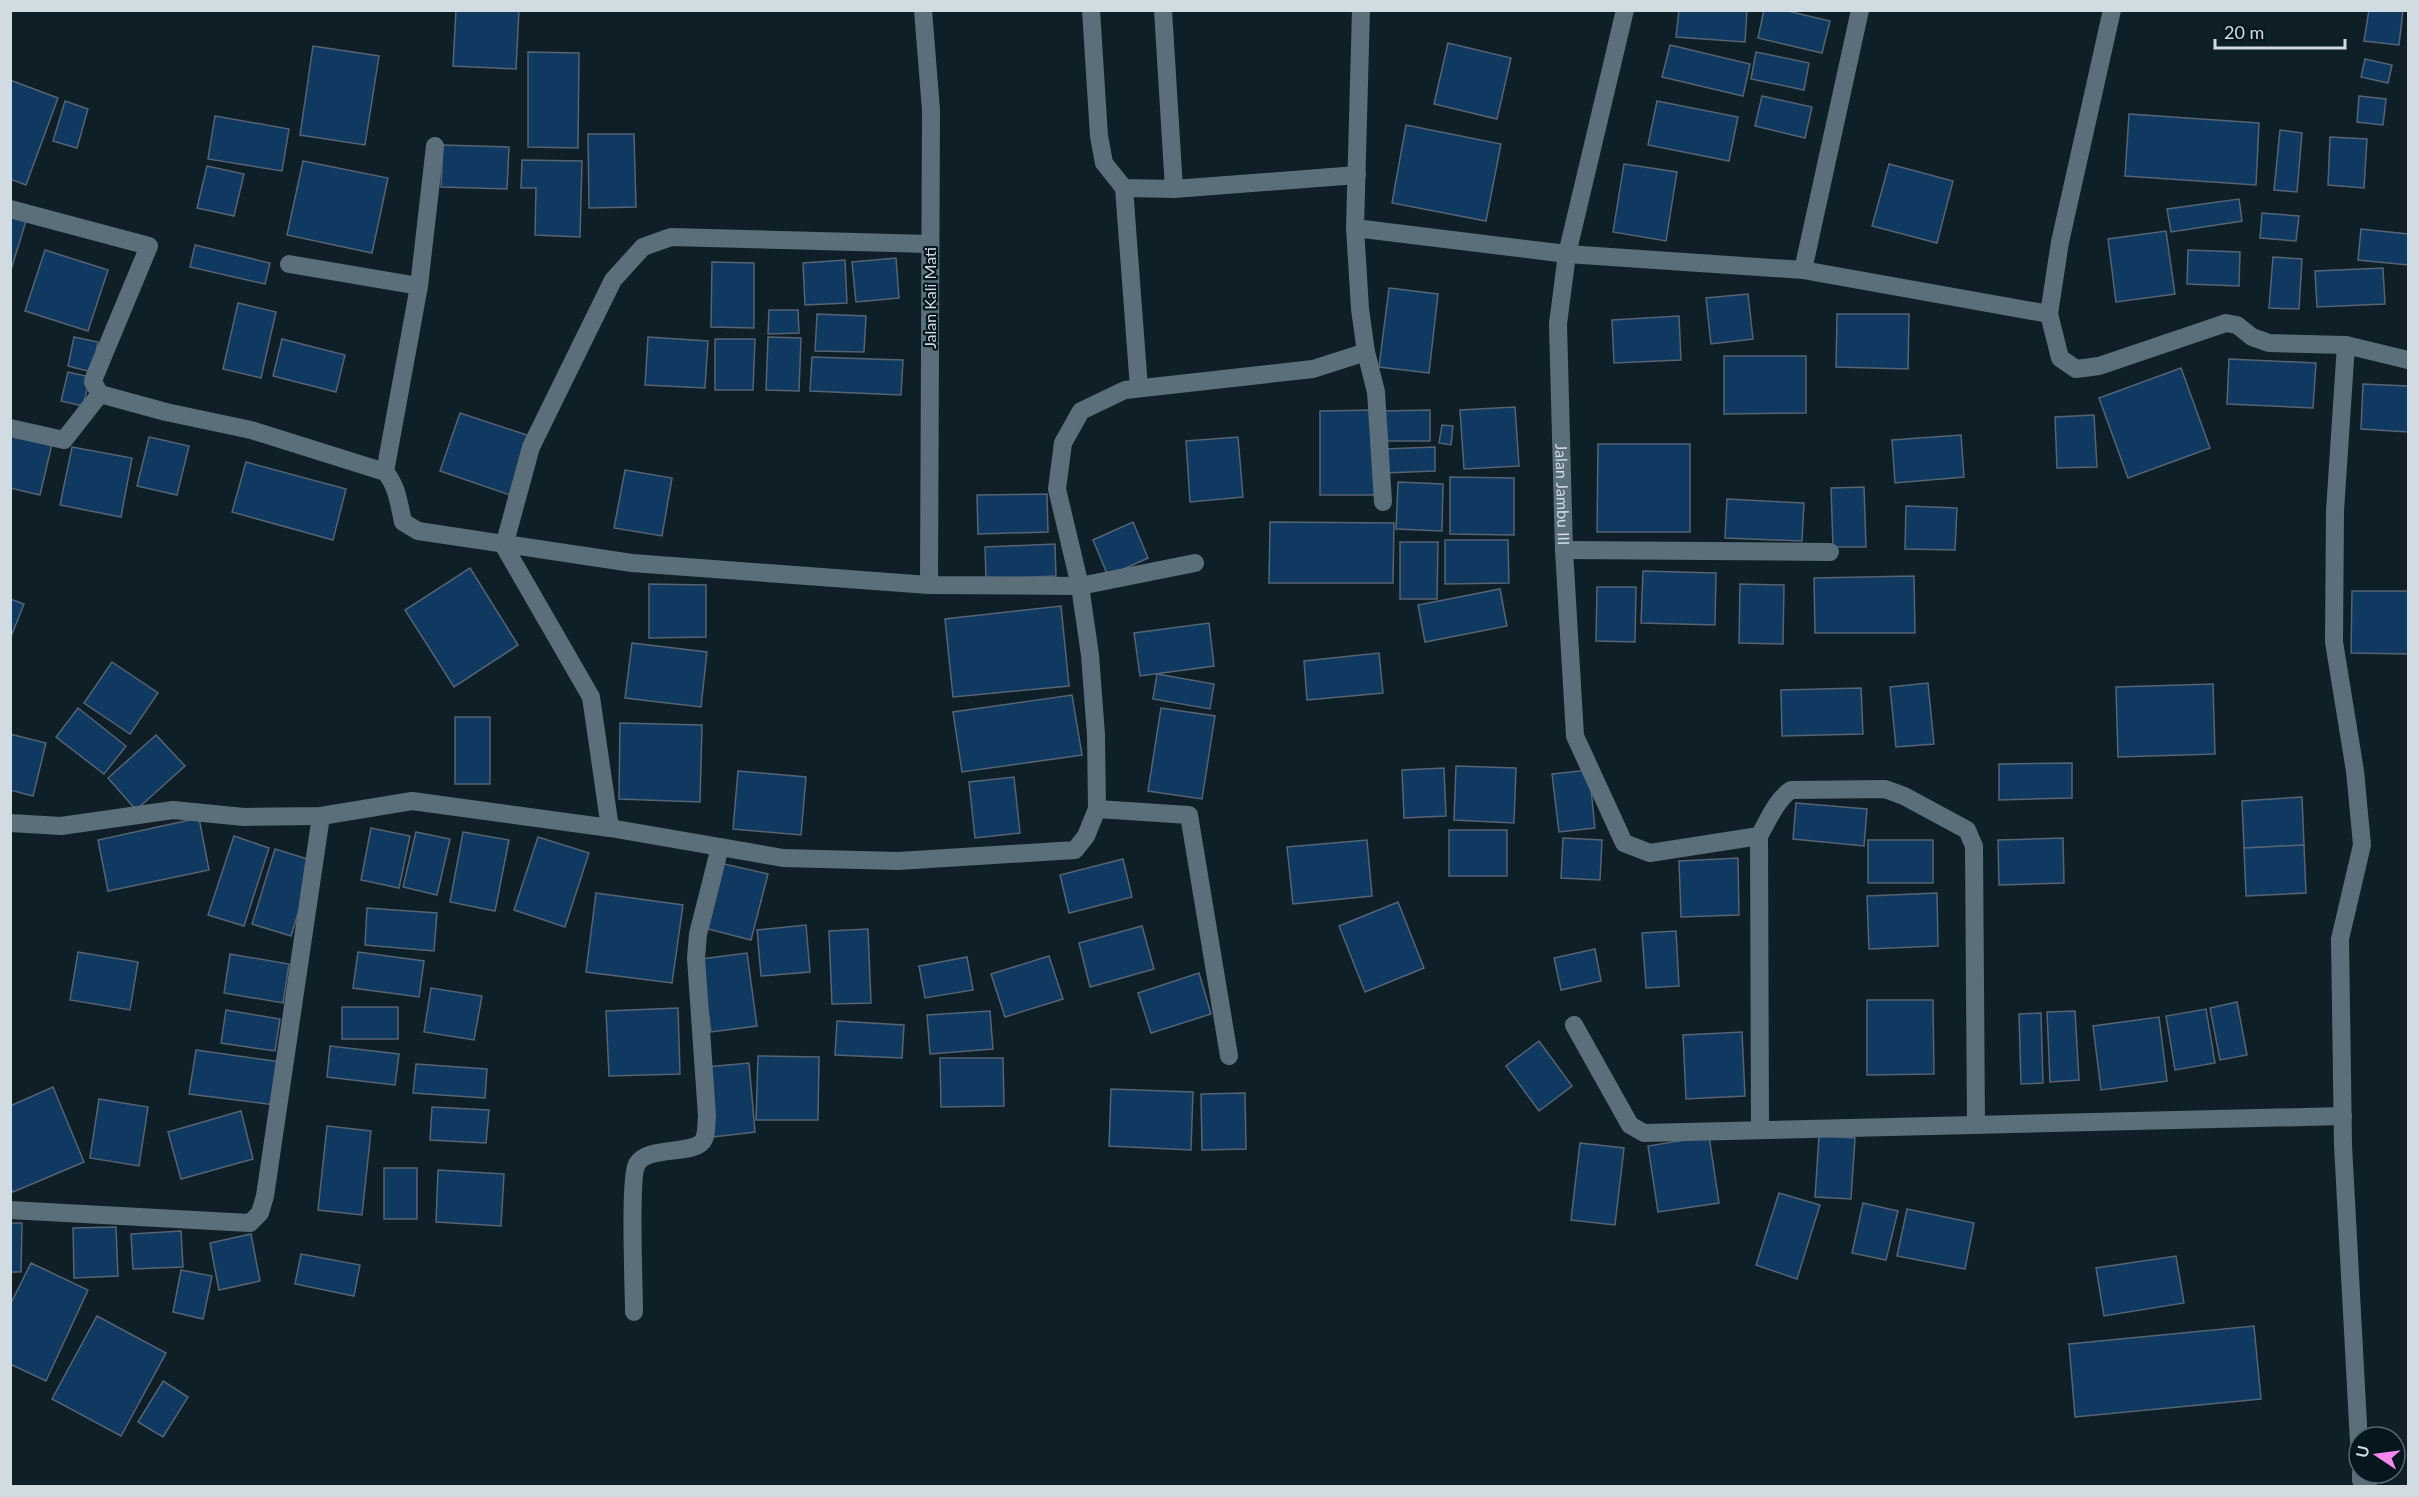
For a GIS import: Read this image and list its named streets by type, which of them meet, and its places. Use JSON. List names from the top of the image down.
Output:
{
  "streets": {
    "street": ["Jalan Kali Mati", "Jalan Jambu III"]
  },
  "scale_bar": "20 m",
  "north": "left"
}
